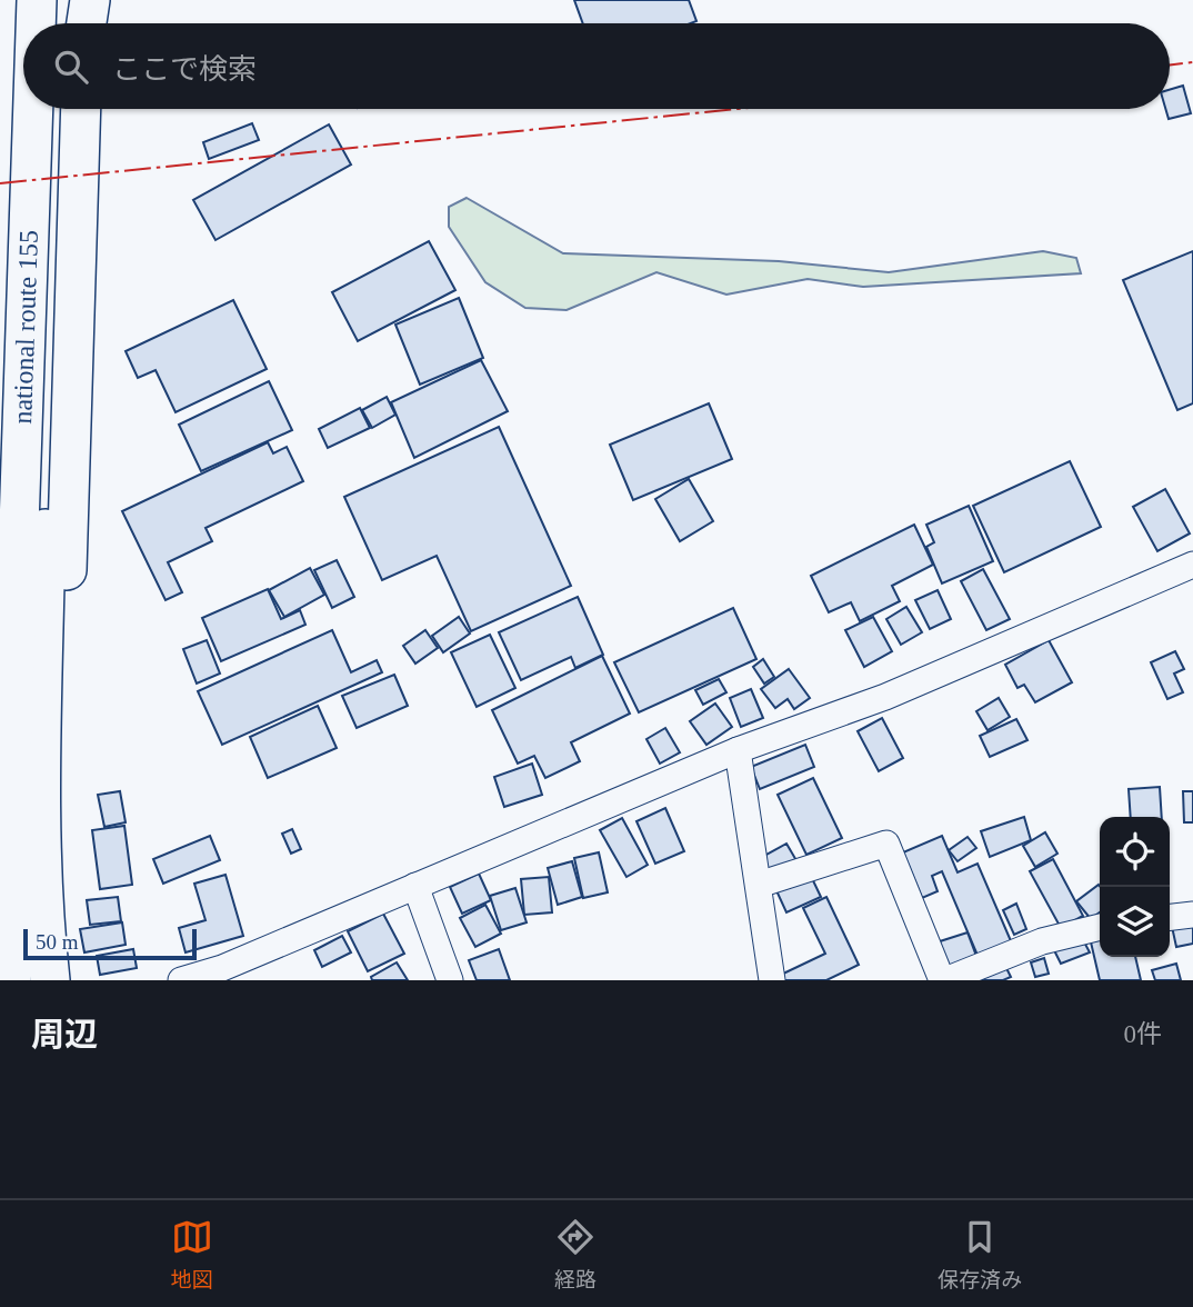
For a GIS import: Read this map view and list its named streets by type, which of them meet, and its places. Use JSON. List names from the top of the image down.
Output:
{
  "streets": {
    "highway": ["national route 155"]
  },
  "scale_bar": "50 m",
  "page": {
    "search": "ここで検索",
    "scale": "50 m",
    "heading": ["周辺", "0件"],
    "nav": ["地図", "経路", "保存済み"]
  }
}
